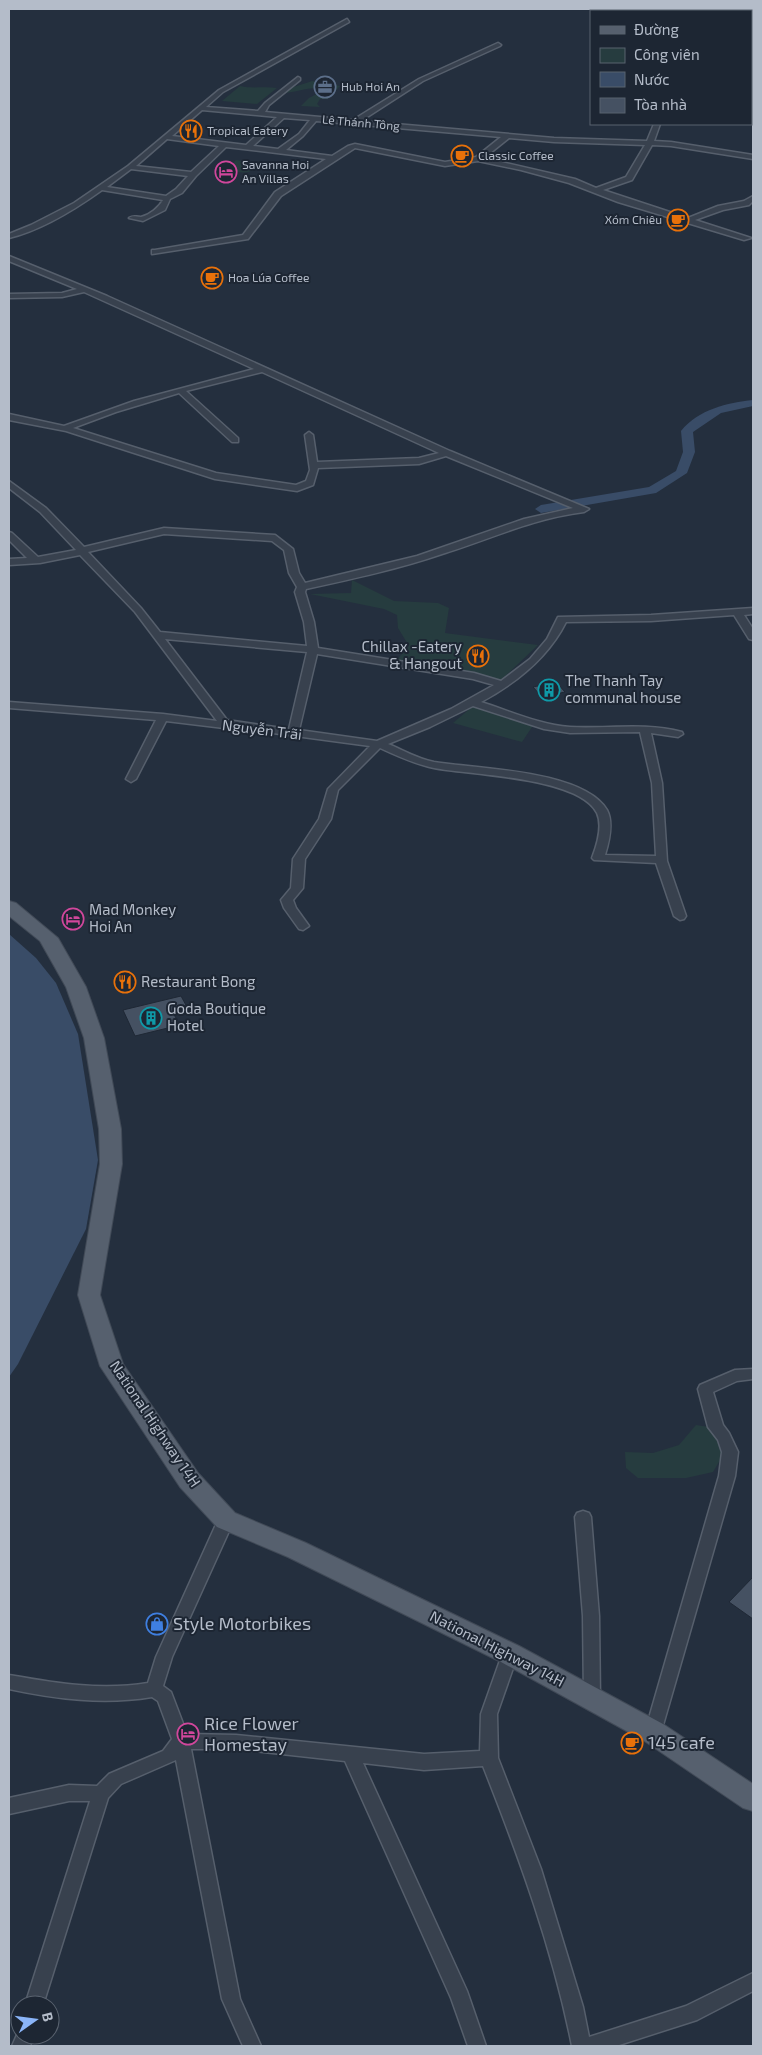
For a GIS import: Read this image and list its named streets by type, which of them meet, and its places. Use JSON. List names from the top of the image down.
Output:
{
  "streets": {
    "main road": ["National Highway 14H"],
    "street": ["Lê Thánh Tông", "Nguyễn Trãi"]
  },
  "places": {
    "office": ["Hub Hoi An"],
    "restaurant": ["Tropical Eatery", "Chillax -Eatery & Hangout", "Restaurant Bong"],
    "cafe": [
      "Classic Coffee",
      "Xóm Chiêu",
      "Hoa Lúa Coffee",
      "145 cafe"
    ],
    "hotel": ["Savanna Hoi An Villas", "Mad Monkey Hoi An", "Rice Flower Homestay"],
    "building": ["The Thanh Tay communal house", "Goda Boutique Hotel"],
    "shop": ["Style Motorbikes"]
  },
  "legend": [
    "Đường",
    "Công viên",
    "Nước",
    "Tòa nhà"
  ],
  "north": "right"
}
